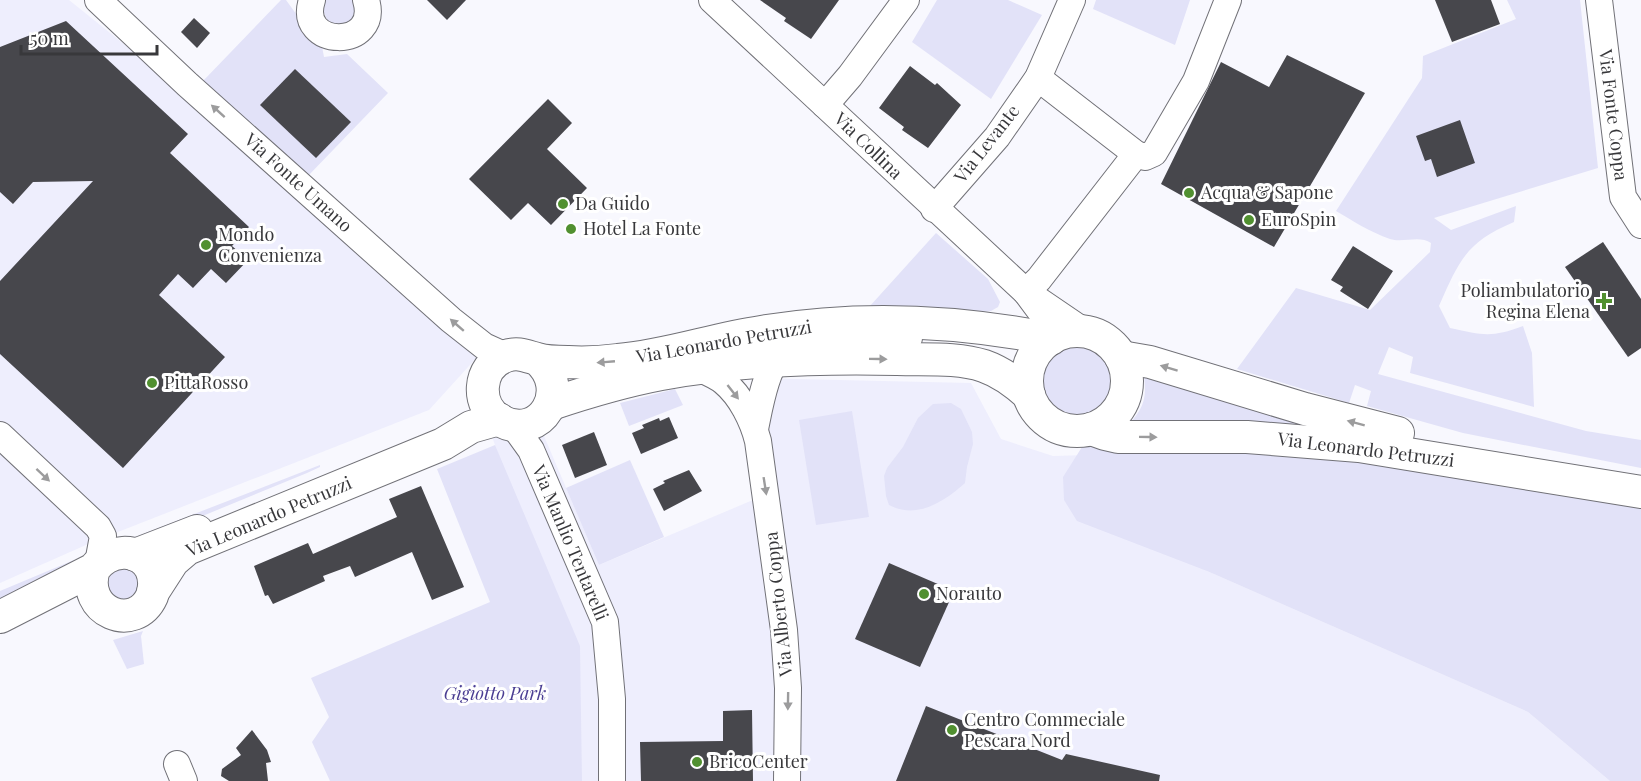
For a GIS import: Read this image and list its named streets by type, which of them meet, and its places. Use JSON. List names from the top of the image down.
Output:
{
  "streets": {
    "main road": ["Via Leonardo Petruzzi"],
    "street": [
      "Via Fonte Coppa",
      "Via Levante",
      "Via Collina",
      "Via Fonte Umano",
      "Via Manlio Tentarelli",
      "Via Alberto Coppa"
    ]
  },
  "crossings": [
    ["Via Levante", "Via Collina"],
    ["Via Collina", "Via Leonardo Petruzzi"],
    ["Via Fonte Umano", "Via Leonardo Petruzzi"],
    ["Via Fonte Umano", "Via Manlio Tentarelli"],
    ["Via Leonardo Petruzzi", "Via Manlio Tentarelli"],
    ["Via Leonardo Petruzzi", "Via Alberto Coppa"]
  ],
  "one_way": ["Via Fonte Umano", "Via Alberto Coppa"],
  "parks": ["Gigiotto Park"],
  "places": {
    "other": [
      "Acqua & Sapone",
      "Da Guido",
      "EuroSpin",
      "Hotel La Fonte",
      "Mondo Convenienza",
      "PittaRosso",
      "Norauto",
      "Centro Commeciale Pescara Nord",
      "BricoCenter"
    ],
    "health": ["Poliambulatorio Regina Elena"]
  },
  "scale_bar": "50 m"
}
